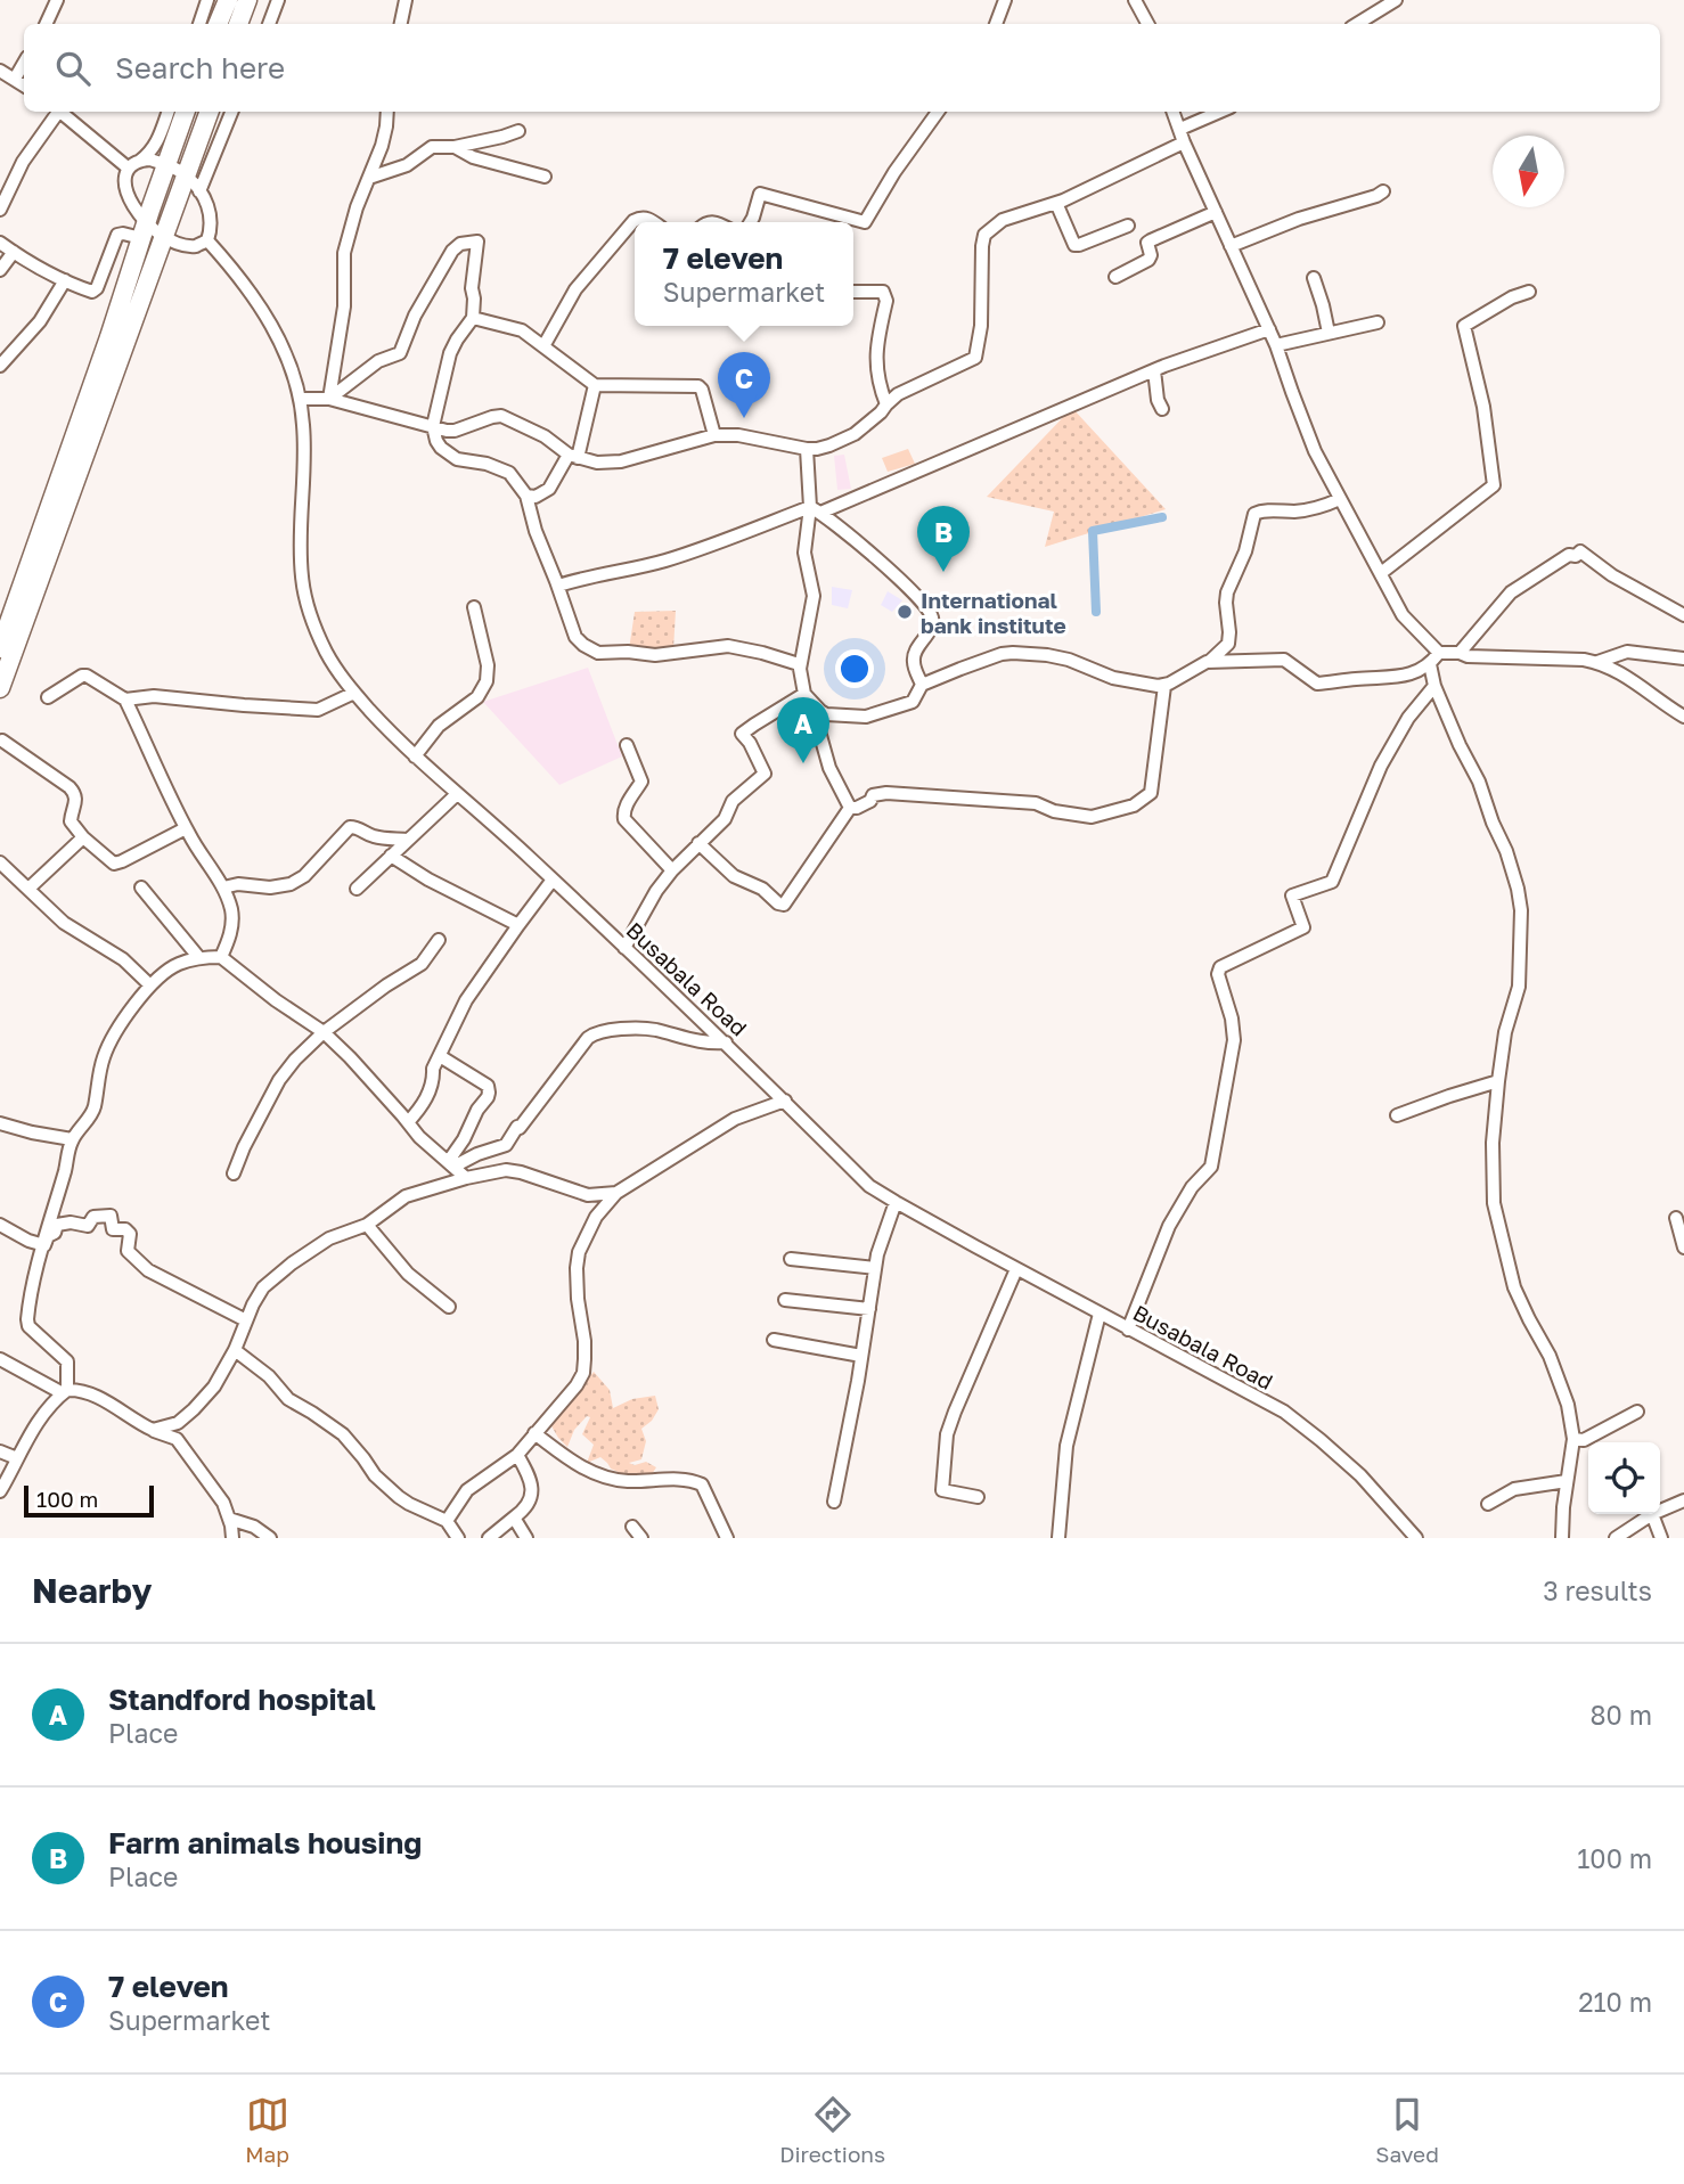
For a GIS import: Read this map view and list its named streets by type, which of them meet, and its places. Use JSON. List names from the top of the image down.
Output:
{
  "streets": {
    "street": ["Busabala Road"]
  },
  "places": ["International bank institute"],
  "scale_bar": "100 m",
  "north": "bottom",
  "page": {
    "search": "Search here",
    "popup": ["7 eleven", "Supermarket"],
    "pins": ["C", "B", "A"],
    "scale": "100 m",
    "heading": ["Nearby", "3 results"],
    "list": [
      {
        "mark": "A",
        "name": "Standford hospital",
        "note": "Place",
        "value": "80 m"
      },
      {
        "mark": "B",
        "name": "Farm animals housing",
        "note": "Place",
        "value": "100 m"
      },
      {
        "mark": "C",
        "name": "7 eleven",
        "note": "Supermarket",
        "value": "210 m"
      }
    ],
    "nav": ["Map", "Directions", "Saved"]
  }
}
